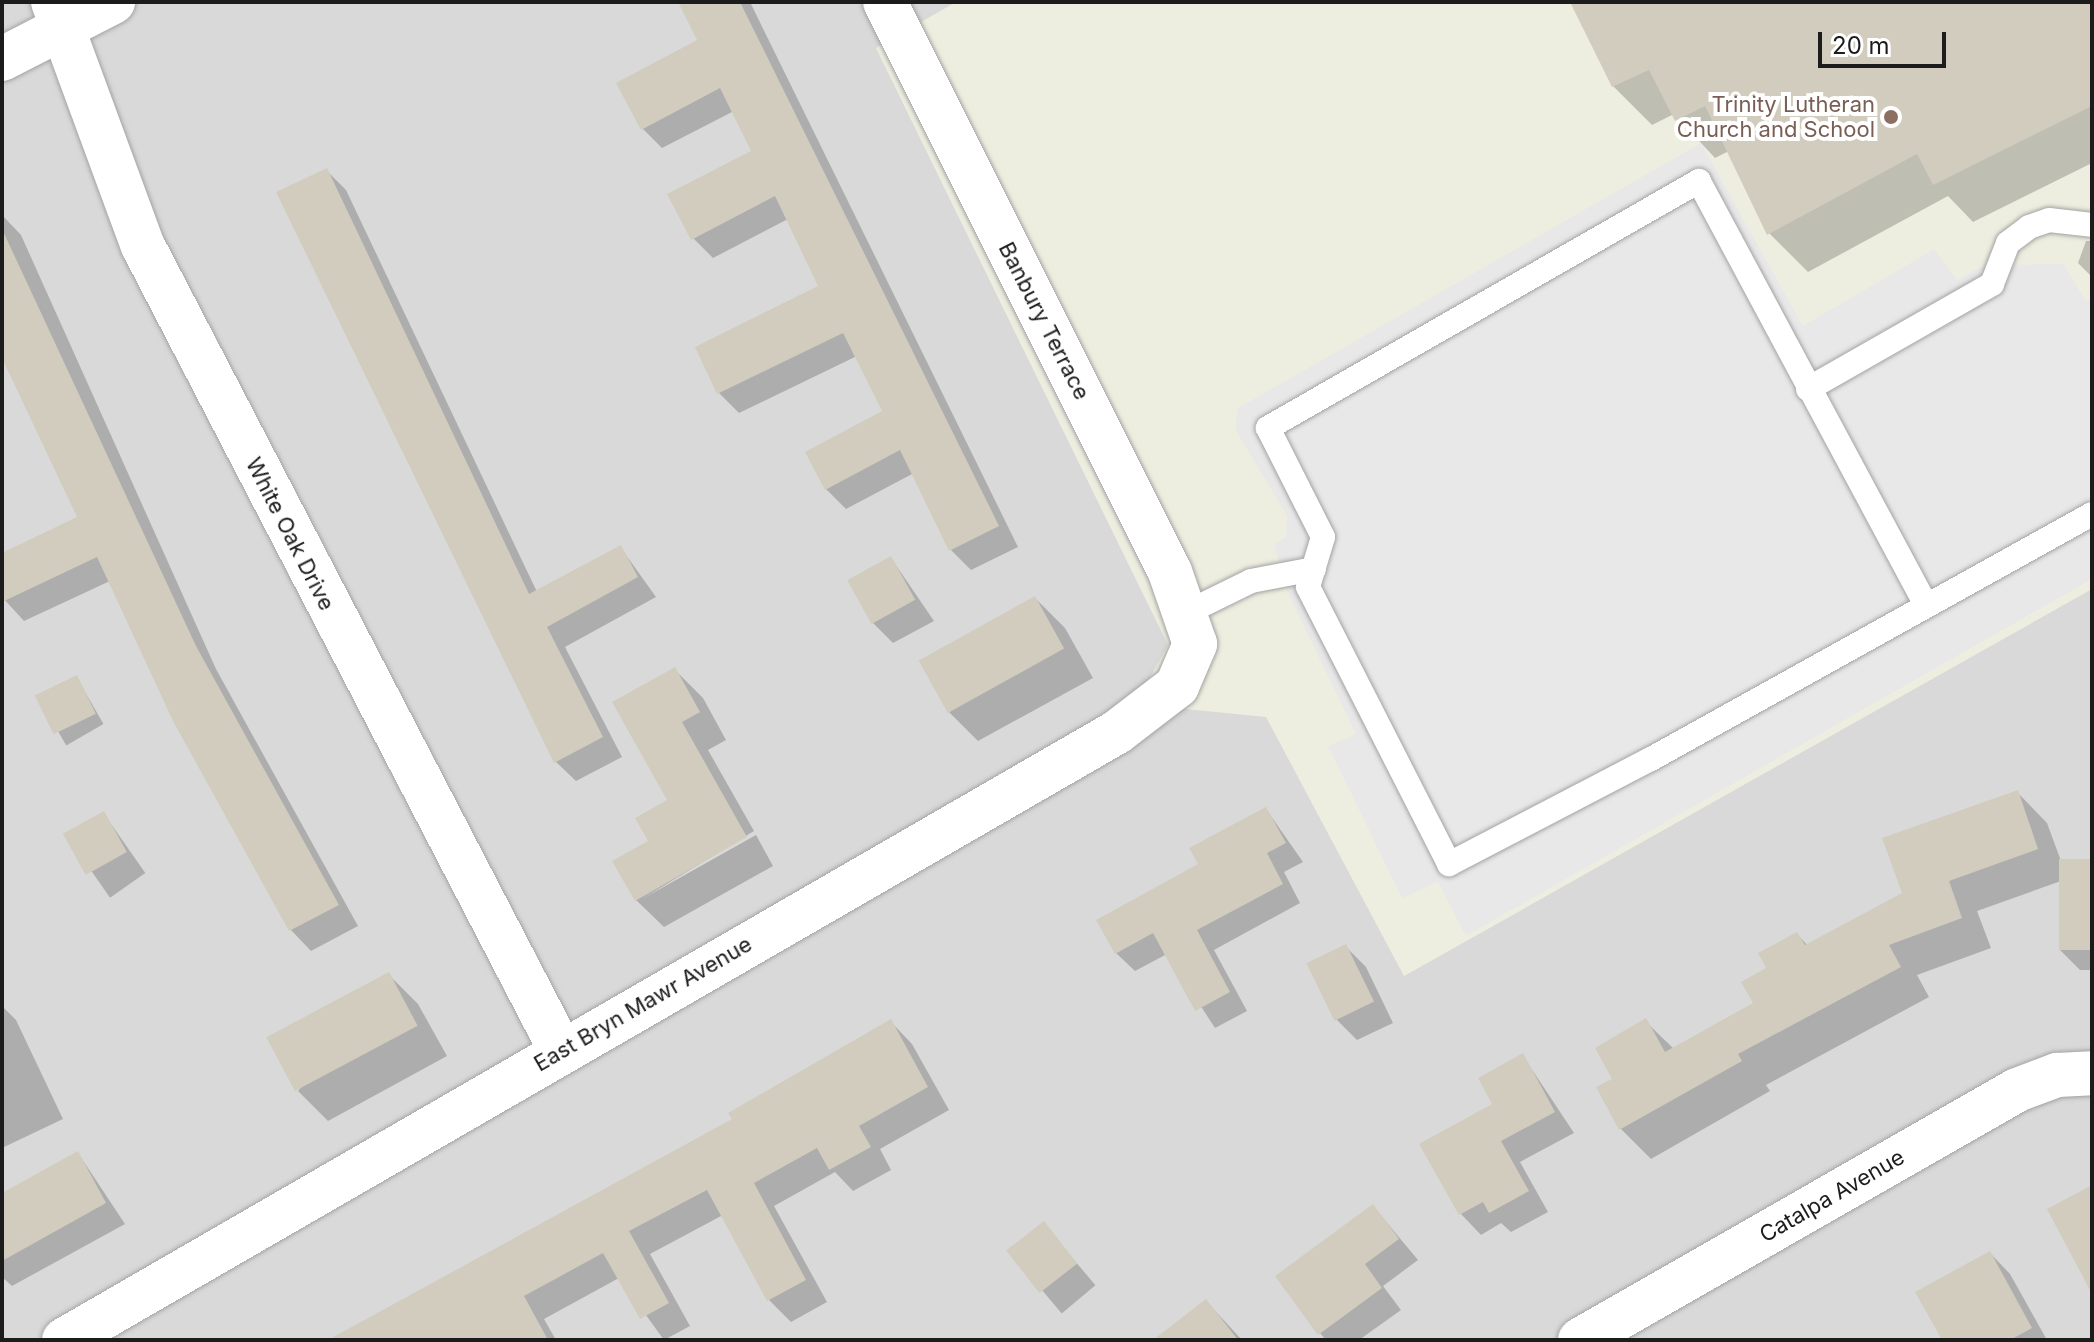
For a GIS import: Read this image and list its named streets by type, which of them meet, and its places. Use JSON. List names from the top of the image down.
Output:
{
  "streets": {
    "street": [
      "Banbury Terrace",
      "White Oak Drive",
      "East Bryn Mawr Avenue",
      "Catalpa Avenue"
    ]
  },
  "crossings": [
    ["Banbury Terrace", "East Bryn Mawr Avenue"],
    ["White Oak Drive", "East Bryn Mawr Avenue"]
  ],
  "places": ["Trinity Lutheran Church and School"],
  "scale_bar": "20 m"
}
